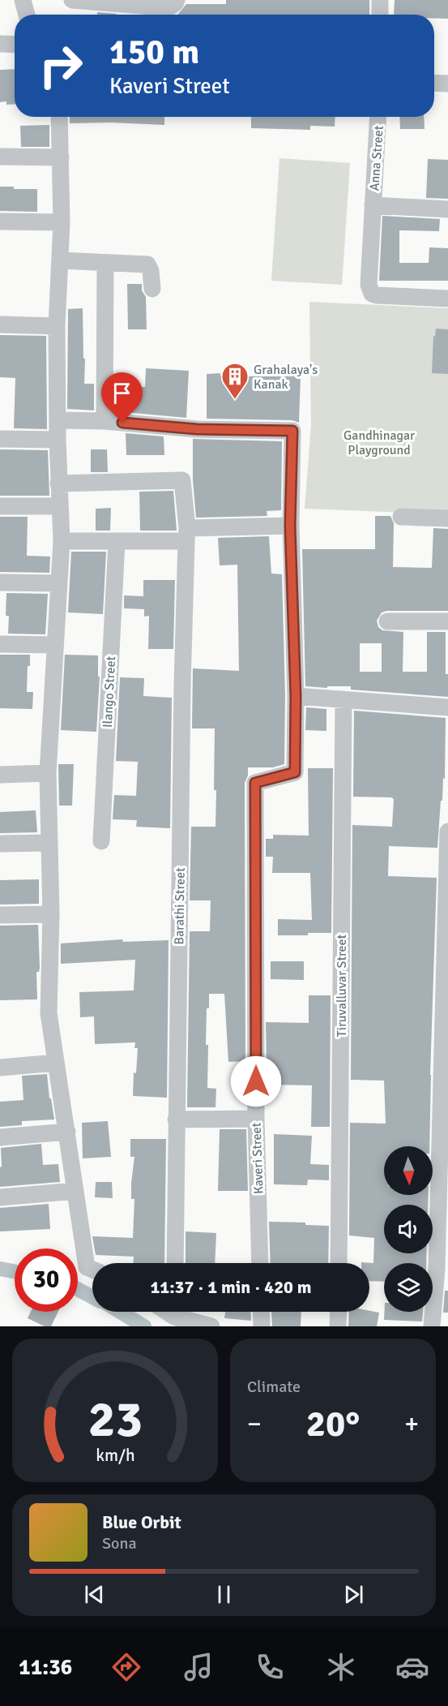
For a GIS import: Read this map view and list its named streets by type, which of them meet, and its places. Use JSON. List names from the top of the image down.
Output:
{
  "streets": {
    "street": [
      "Anna Street",
      "Ilango Street",
      "Barathi Street",
      "Tiruvalluvar Street",
      "Kaveri Street"
    ]
  },
  "parks": ["Gandhinagar Playground"],
  "places": {
    "building": ["Grahalaya's Kanak"]
  },
  "north": "bottom",
  "page": {
    "turn": ["150 m", "Kaveri Street"],
    "limit": "30",
    "trip": "11:37 · 1 min · 420 m",
    "tile": "Climate",
    "heat": ["−", "20°", "+"],
    "song": ["Blue Orbit", "Sona"],
    "tabs": "11:36",
    "gauge": ["23", "km/h"]
  }
}
